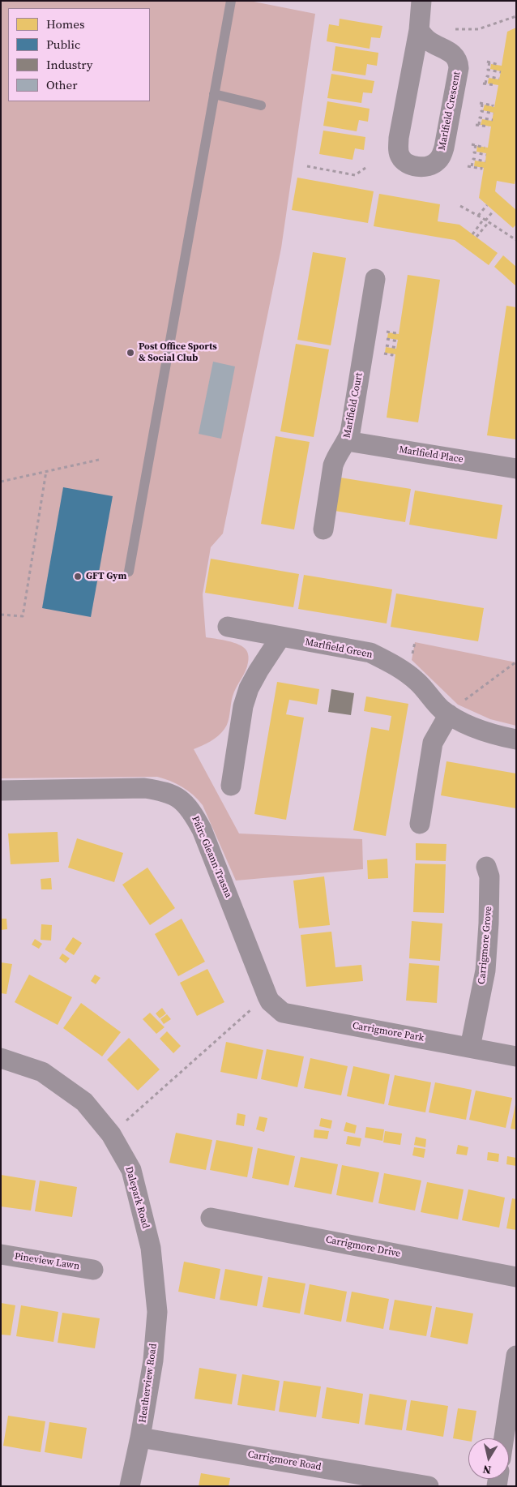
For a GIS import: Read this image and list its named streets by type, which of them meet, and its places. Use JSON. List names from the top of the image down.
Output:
{
  "streets": {
    "street": [
      "Marlfield Crescent",
      "Marlfield Court",
      "Marlfield Place",
      "Marlfield Green",
      "Páirc Gleann Trasna",
      "Carrigmore Grove",
      "Carrigmore Park",
      "Dalepark Road",
      "Carrigmore Drive",
      "Pineview Lawn",
      "Heatherview Road",
      "Carrigmore Road"
    ]
  },
  "crossings": [
    ["Marlfield Court", "Marlfield Place"],
    ["Páirc Gleann Trasna", "Carrigmore Park"],
    ["Carrigmore Grove", "Carrigmore Park"],
    ["Dalepark Road", "Heatherview Road"],
    ["Heatherview Road", "Carrigmore Road"]
  ],
  "places": ["Post Office Sports & Social Club", "GFT Gym"],
  "legend": [
    "Homes",
    "Public",
    "Industry",
    "Other"
  ],
  "north": "bottom"
}
